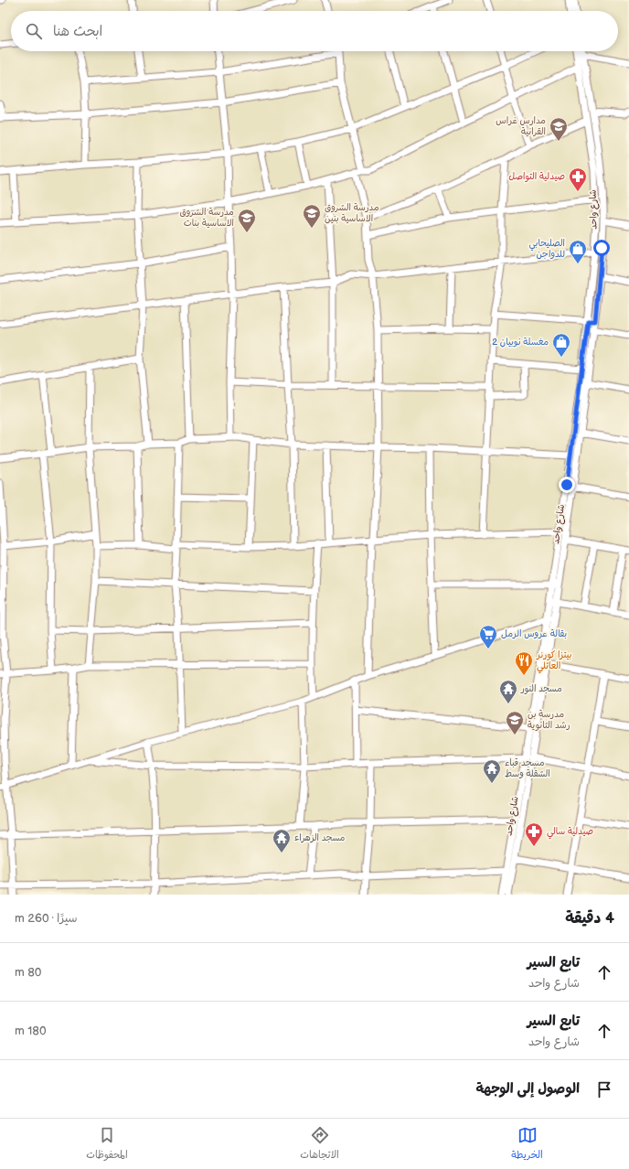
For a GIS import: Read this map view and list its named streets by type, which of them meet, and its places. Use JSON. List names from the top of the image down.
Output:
{
  "streets": {
    "street": ["شارع واحد"]
  },
  "places": {
    "school or university": [
      "مدارس غراس القرانية",
      "مدرسة الشروق الاساسية بنين",
      "مدرسة الشروق الاساسية بنات",
      "مدرسة بن رشد الثانوية"
    ],
    "pharmacy": ["صيدلية التواصل", "صيدلية سالي"],
    "shop": ["الصليحابي للدواجن", "مغسلة نوبيان 2"],
    "supermarket": ["بقالة عروس الرمل"],
    "restaurant": ["بيتزا كورنر العائلي"],
    "temple": ["مسجد النور", "مسجد قباء الشقلة وسط", "مسجد الزهراء"]
  },
  "page": {
    "search": "ابحث هنا",
    "heading": ["4 دقيقة", "سيرًا · 260 m"],
    "list": [
      ["تابع السير", "شارع واحد", "80 m"],
      ["تابع السير", "شارع واحد", "180 m"],
      "الوصول إلى الوجهة"
    ],
    "nav": ["الخريطة", "الاتجاهات", "المحفوظات"]
  }
}
